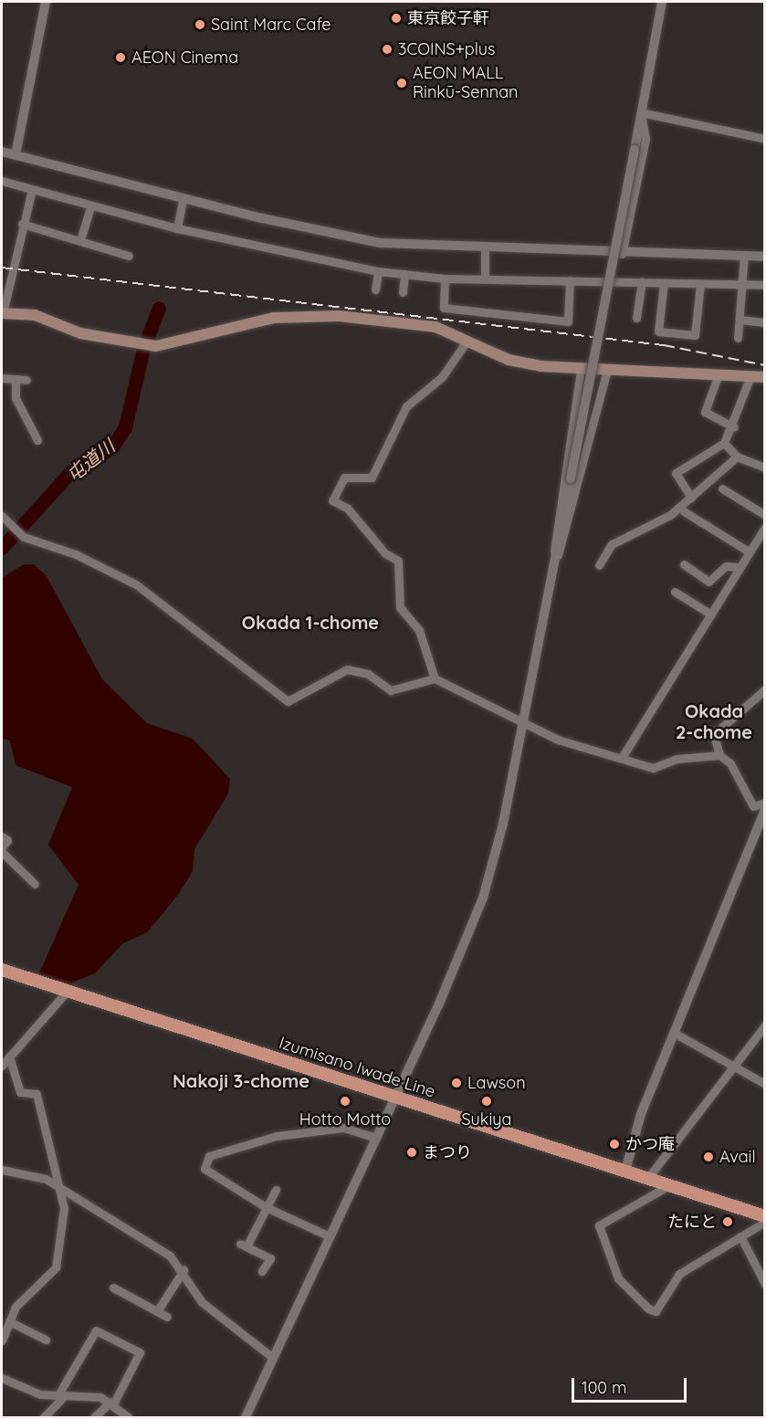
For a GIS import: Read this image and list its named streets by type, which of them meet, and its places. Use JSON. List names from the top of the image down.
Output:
{
  "streets": {
    "main road": ["Izumisano Iwade Line"]
  },
  "districts": ["Okada 1-chome", "Okada 2-chome", "Nakoji 3-chome"],
  "water": ["屯道川"],
  "places": [
    "東京餃子軒",
    "Saint Marc Cafe",
    "3COINS+plus",
    "AEON Cinema",
    "AEON MALL Rinkū-Sennan",
    "Lawson",
    "Hotto Motto",
    "Sukiya",
    "かつ庵",
    "まつり",
    "Avail",
    "たにと"
  ],
  "scale_bar": "100 m"
}
